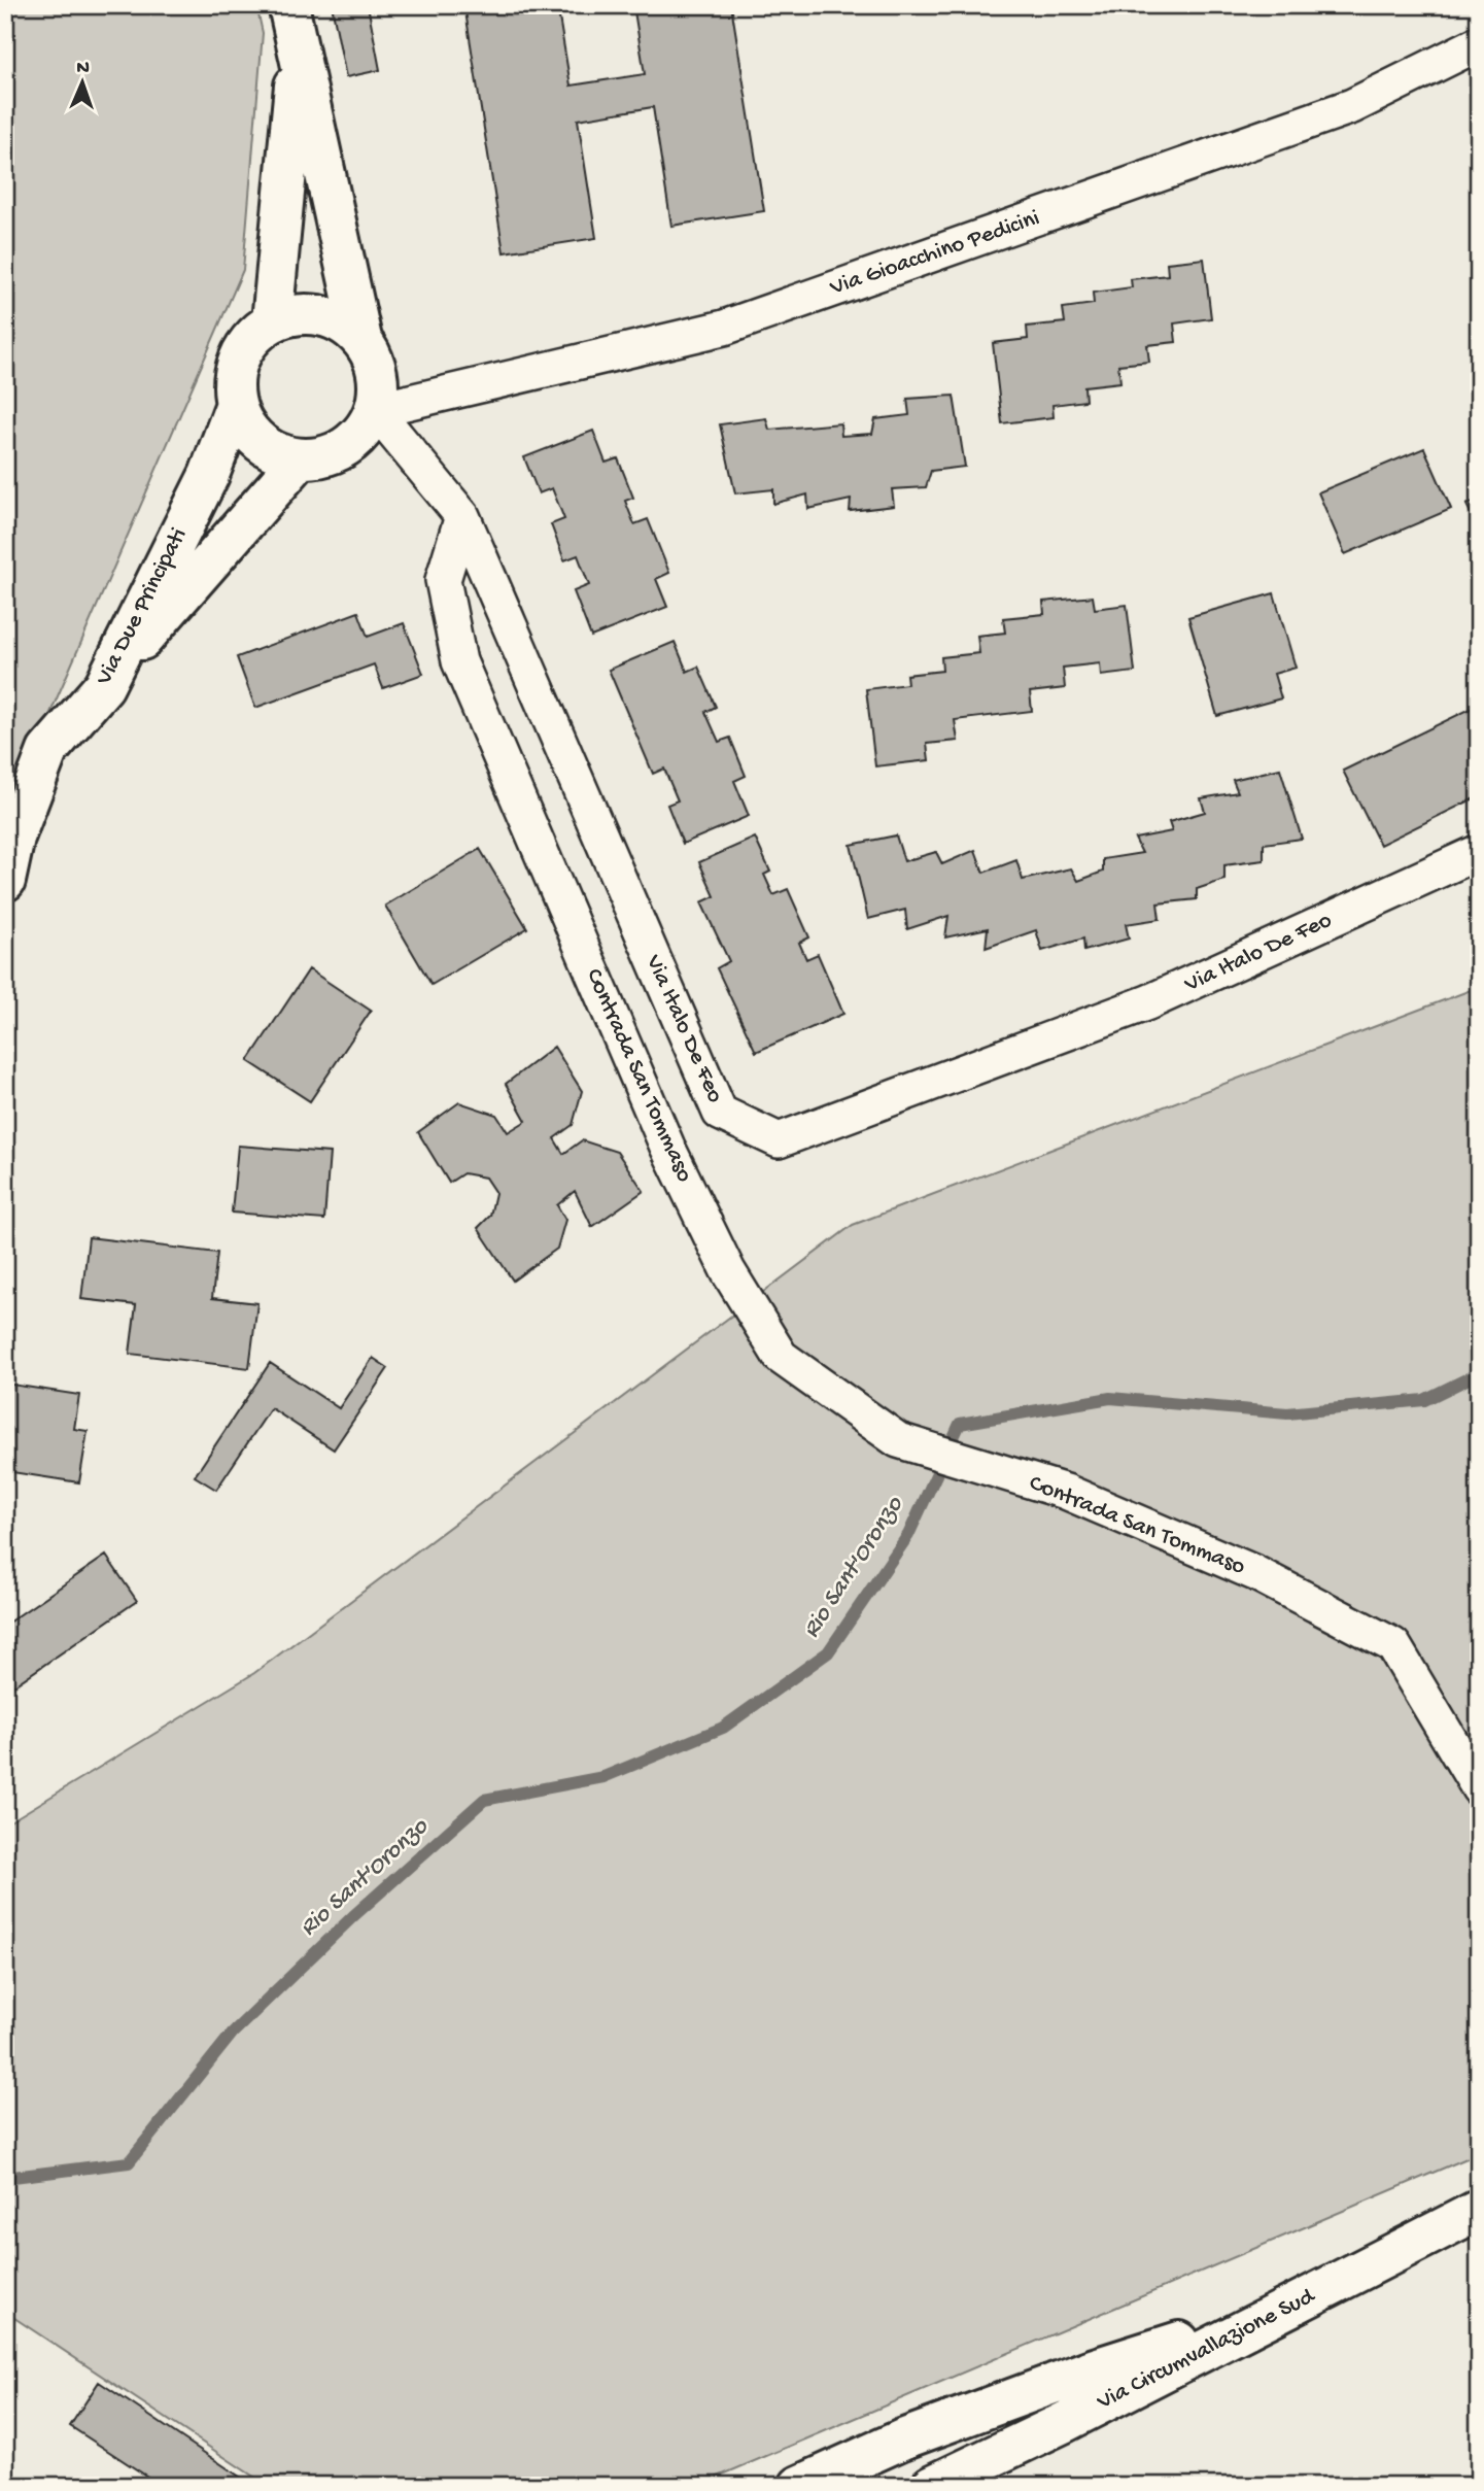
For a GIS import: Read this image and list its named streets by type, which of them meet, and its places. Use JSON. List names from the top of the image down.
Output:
{
  "streets": {
    "main road": ["Via Due Principati", "Via Circumvallazione Sud"],
    "street": ["Via Gioacchino Pedicini", "Via Italo De Feo", "Contrada San Tommaso"]
  },
  "crossings": [
    ["Via Gioacchino Pedicini", "Via Due Principati"],
    ["Via Gioacchino Pedicini", "Via Italo De Feo"],
    ["Via Due Principati", "Via Italo De Feo"],
    ["Via Italo De Feo", "Contrada San Tommaso"]
  ],
  "water": ["Rio Sant'Oronzo"],
  "north": "top"
}
